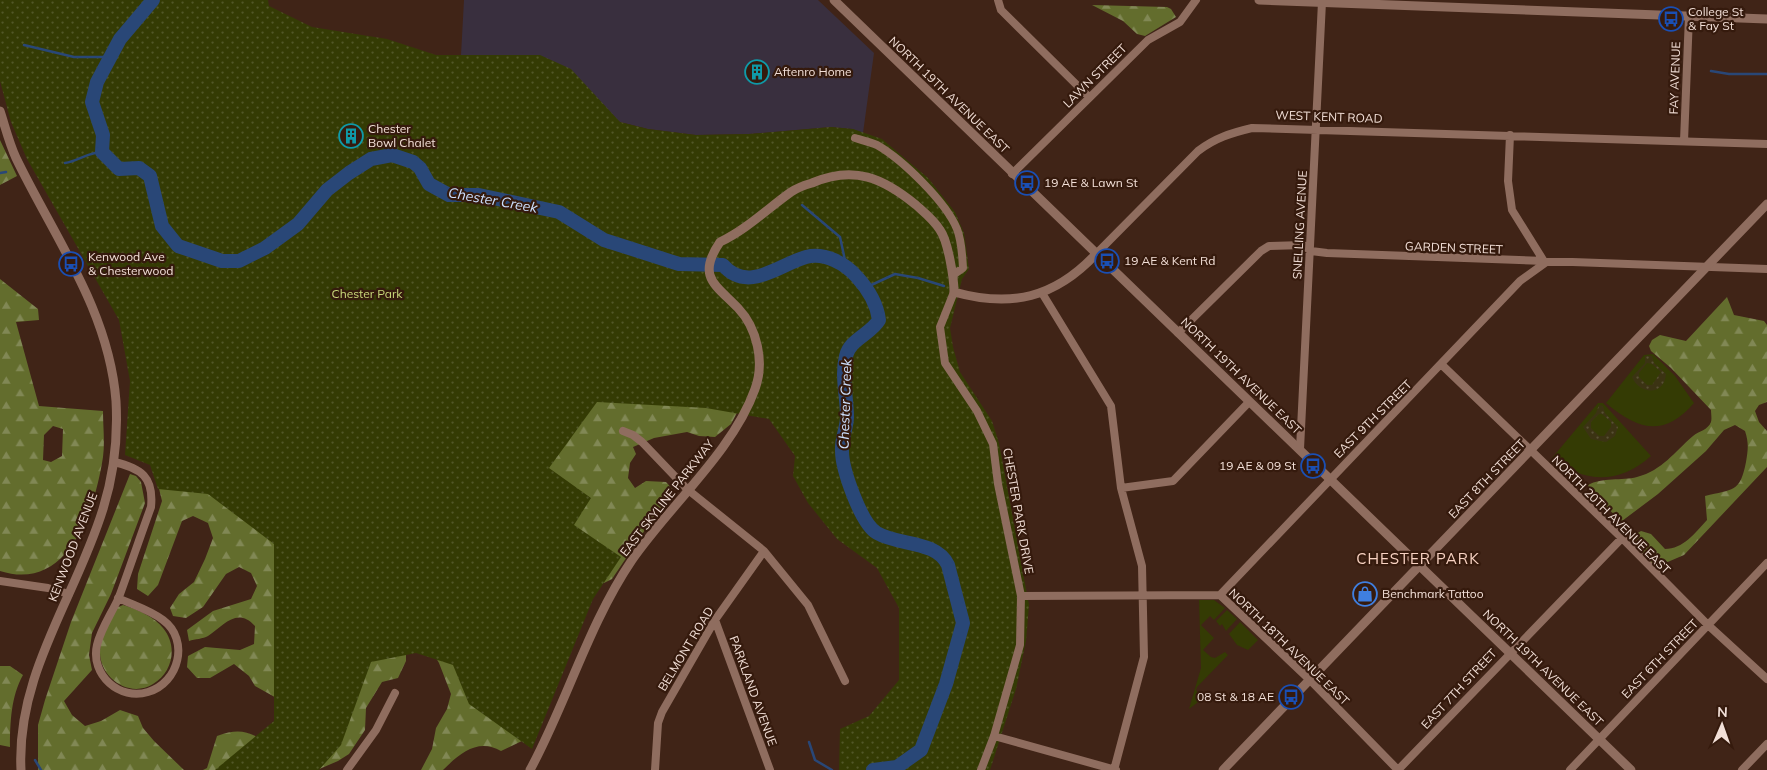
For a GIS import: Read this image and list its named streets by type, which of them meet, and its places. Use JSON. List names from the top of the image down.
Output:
{
  "streets": {
    "street": [
      "LAWN STREET",
      "FAY AVENUE",
      "NORTH 19TH AVENUE EAST",
      "WEST KENT ROAD",
      "SNELLING AVENUE",
      "GARDEN STREET",
      "EAST 9TH STREET",
      "EAST 8TH STREET",
      "EAST SKYLINE PARKWAY",
      "CHESTER PARK DRIVE",
      "NORTH 20TH AVENUE EAST",
      "KENWOOD AVENUE",
      "NORTH 18TH AVENUE EAST",
      "BELMONT ROAD",
      "EAST 6TH STREET",
      "EAST 7TH STREET",
      "PARKLAND AVENUE"
    ]
  },
  "crossings": [
    ["LAWN STREET", "NORTH 19TH AVENUE EAST"],
    ["FAY AVENUE", "WEST KENT ROAD"],
    ["NORTH 19TH AVENUE EAST", "WEST KENT ROAD"],
    ["NORTH 19TH AVENUE EAST", "SNELLING AVENUE"],
    ["NORTH 19TH AVENUE EAST", "GARDEN STREET"],
    ["NORTH 19TH AVENUE EAST", "EAST 9TH STREET"],
    ["NORTH 19TH AVENUE EAST", "EAST 8TH STREET"],
    ["NORTH 19TH AVENUE EAST", "EAST 6TH STREET"],
    ["NORTH 19TH AVENUE EAST", "EAST 7TH STREET"],
    ["WEST KENT ROAD", "SNELLING AVENUE"],
    ["WEST KENT ROAD", "CHESTER PARK DRIVE"],
    ["SNELLING AVENUE", "GARDEN STREET"],
    ["GARDEN STREET", "EAST 9TH STREET"],
    ["GARDEN STREET", "EAST 8TH STREET"],
    ["EAST 9TH STREET", "NORTH 20TH AVENUE EAST"],
    ["EAST 9TH STREET", "NORTH 18TH AVENUE EAST"],
    ["EAST 8TH STREET", "NORTH 20TH AVENUE EAST"],
    ["EAST 8TH STREET", "NORTH 18TH AVENUE EAST"],
    ["EAST SKYLINE PARKWAY", "CHESTER PARK DRIVE"],
    ["CHESTER PARK DRIVE", "NORTH 18TH AVENUE EAST"],
    ["NORTH 20TH AVENUE EAST", "EAST 6TH STREET"],
    ["NORTH 20TH AVENUE EAST", "EAST 7TH STREET"],
    ["NORTH 18TH AVENUE EAST", "EAST 7TH STREET"],
    ["BELMONT ROAD", "PARKLAND AVENUE"]
  ],
  "districts": ["CHESTER PARK"],
  "water": ["Chester Creek"],
  "parks": ["Chester Park"],
  "places": {
    "bus stop": [
      "College St & Fay St",
      "19 AE & Lawn St",
      "19 AE & Kent Rd",
      "Kenwood Ave & Chesterwood",
      "19 AE & 09 St",
      "08 St & 18 AE"
    ],
    "building": ["Aftenro Home", "Chester Bowl Chalet"],
    "shop": ["Benchmark Tattoo"]
  },
  "north": "top"
}
